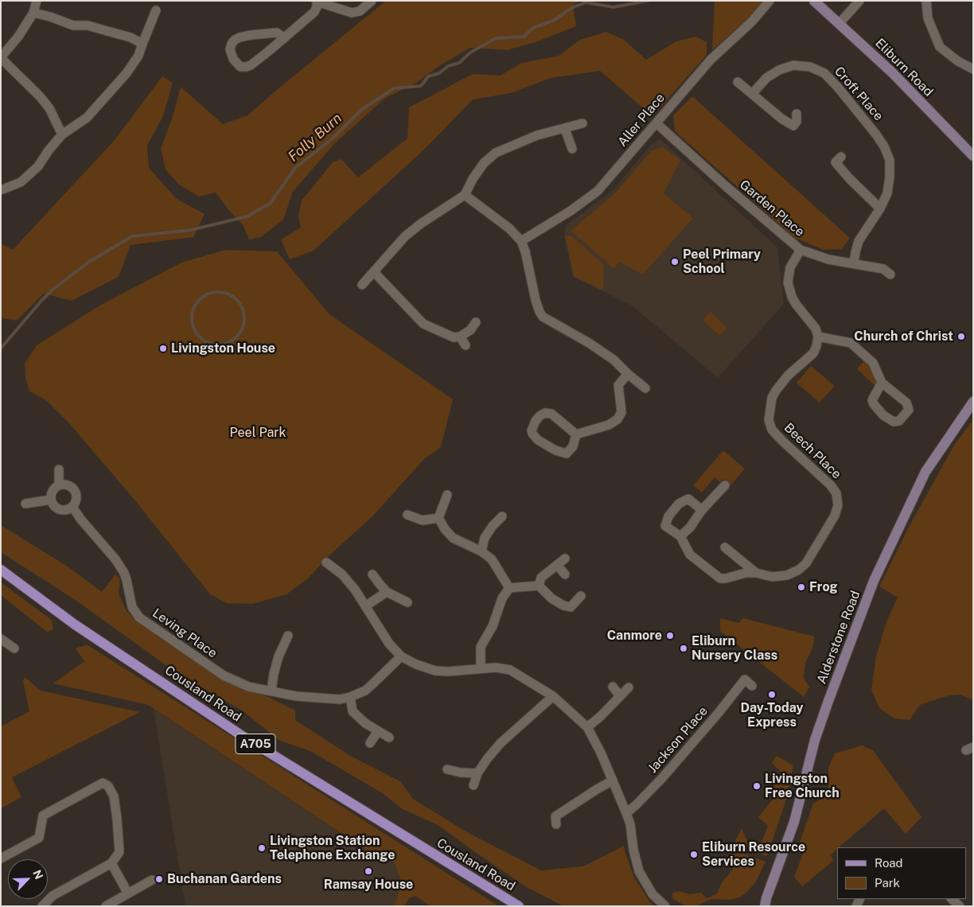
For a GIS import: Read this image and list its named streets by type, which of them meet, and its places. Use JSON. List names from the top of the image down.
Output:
{
  "streets": {
    "main road": ["Cousland Road", "A705"],
    "street": [
      "Eliburn Road",
      "Croft Place",
      "Aller Place",
      "Garden Place",
      "Beech Place",
      "Leving Place",
      "Alderstone Road",
      "Jackson Place"
    ]
  },
  "crossings": [
    ["Croft Place", "Garden Place"],
    ["Aller Place", "Garden Place"]
  ],
  "water": ["Folly Burn"],
  "parks": ["Peel Park"],
  "places": [
    "Peel Primary School",
    "Church of Christ",
    "Livingston House",
    "Frog",
    "Canmore",
    "Eliburn Nursery Class",
    "Day-Today Express",
    "Livingston Free Church",
    "Livingston Station Telephone Exchange",
    "Eliburn Resource Services",
    "Ramsay House",
    "Buchanan Gardens"
  ],
  "legend": ["Road", "Park"],
  "north": "top right"
}
